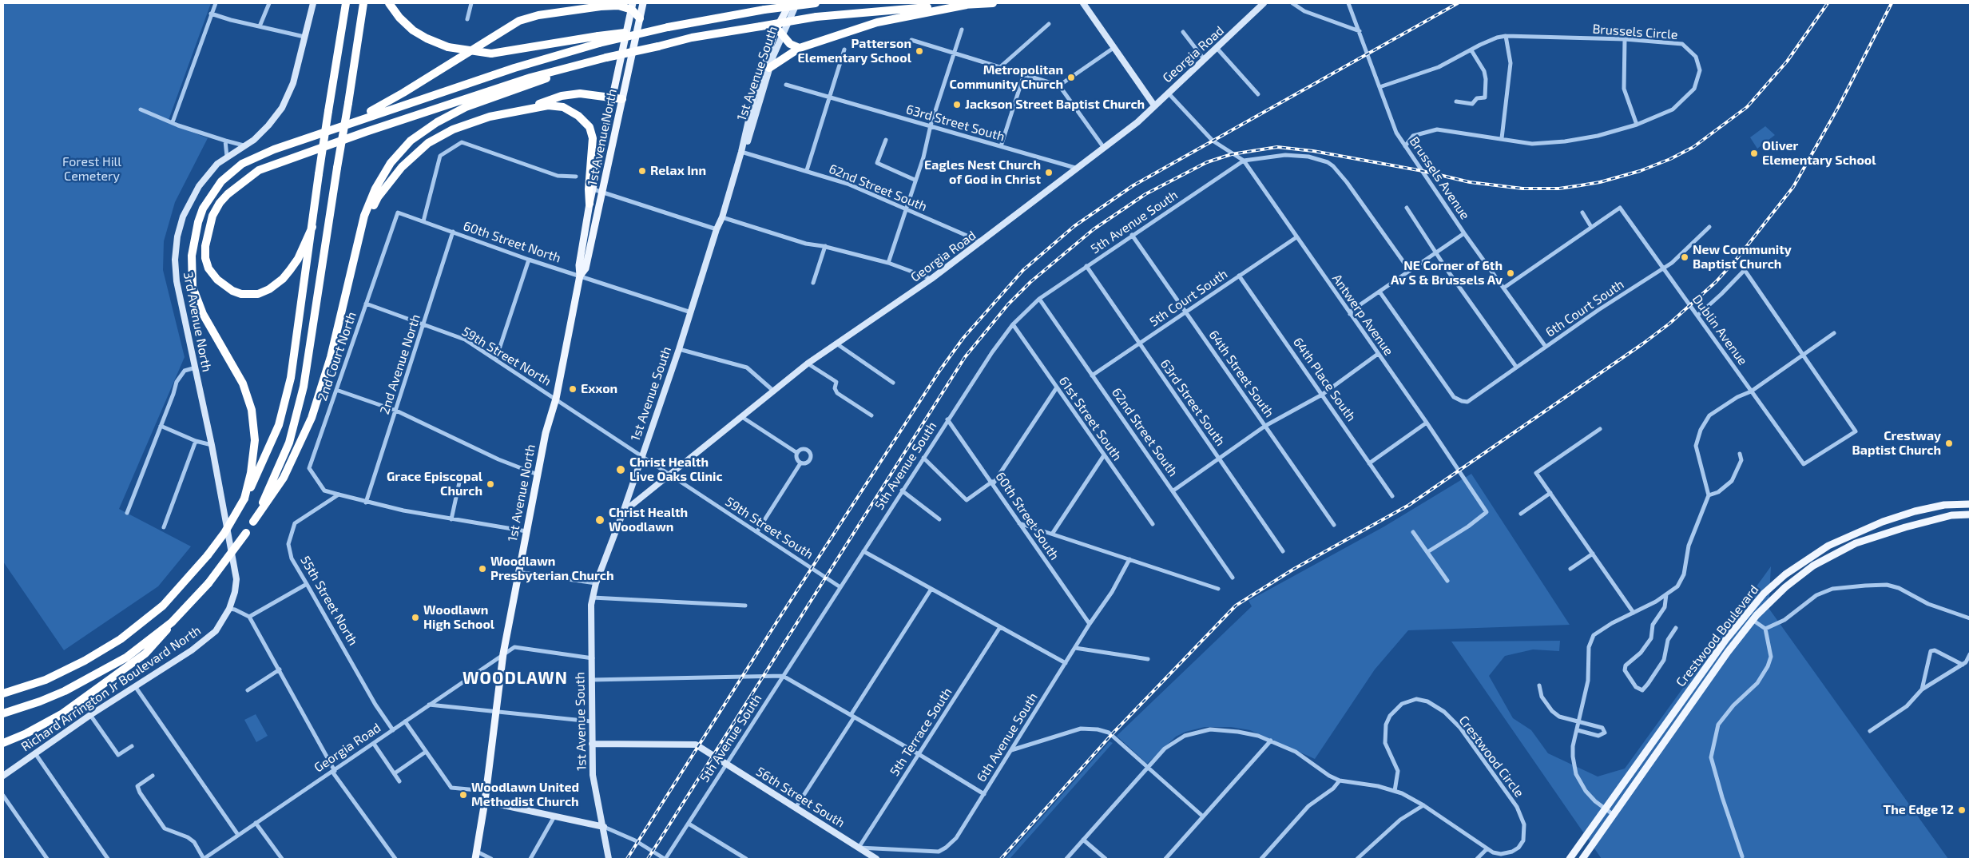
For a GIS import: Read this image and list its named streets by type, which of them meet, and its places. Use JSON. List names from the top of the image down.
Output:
{
  "streets": {
    "main road": ["1st Avenue South", "1st Avenue North", "Crestwood Boulevard"],
    "street": [
      "Brussels Circle",
      "Georgia Road",
      "63rd Street South",
      "Brussels Avenue",
      "62nd Street South",
      "5th Avenue South",
      "60th Street North",
      "5th Court South",
      "6th Court South",
      "Antwerp Avenue",
      "3rd Avenue North",
      "Dublin Avenue",
      "2nd Court North",
      "59th Street North",
      "2nd Avenue North",
      "64th Street South",
      "64th Place South",
      "61st Street South",
      "60th Street South",
      "59th Street South",
      "55th Street North",
      "Richard Arrington Jr Boulevard North",
      "5th Terrace South",
      "6th Avenue South",
      "Crestwood Circle",
      "56th Street South"
    ]
  },
  "crossings": [
    ["Brussels Circle", "Brussels Avenue"],
    ["Georgia Road", "1st Avenue South"],
    ["Georgia Road", "63rd Street South"],
    ["Georgia Road", "1st Avenue North"],
    ["Georgia Road", "62nd Street South"],
    ["Georgia Road", "Antwerp Avenue"],
    ["Georgia Road", "59th Street South"],
    ["Georgia Road", "55th Street North"],
    ["1st Avenue South", "62nd Street South"],
    ["1st Avenue South", "60th Street North"],
    ["1st Avenue South", "59th Street South"],
    ["1st Avenue South", "56th Street South"],
    ["63rd Street South", "5th Avenue South"],
    ["63rd Street South", "5th Court South"],
    ["1st Avenue North", "60th Street North"],
    ["1st Avenue North", "59th Street North"],
    ["Brussels Avenue", "6th Court South"],
    ["62nd Street South", "5th Avenue South"],
    ["62nd Street South", "5th Court South"],
    ["5th Avenue South", "Antwerp Avenue"],
    ["5th Avenue South", "64th Street South"],
    ["5th Avenue South", "61st Street South"],
    ["5th Avenue South", "60th Street South"],
    ["5th Avenue South", "59th Street South"],
    ["5th Avenue South", "56th Street South"],
    ["60th Street North", "2nd Court North"],
    ["60th Street North", "2nd Avenue North"],
    ["5th Court South", "Antwerp Avenue"],
    ["5th Court South", "64th Street South"],
    ["5th Court South", "64th Place South"],
    ["6th Court South", "Dublin Avenue"],
    ["3rd Avenue North", "Richard Arrington Jr Boulevard North"],
    ["2nd Court North", "59th Street North"],
    ["2nd Court North", "55th Street North"],
    ["59th Street North", "2nd Avenue North"],
    ["59th Street North", "59th Street South"],
    ["60th Street South", "6th Avenue South"],
    ["5th Terrace South", "6th Avenue South"],
    ["5th Terrace South", "56th Street South"],
    ["6th Avenue South", "56th Street South"]
  ],
  "districts": ["WOODLAWN"],
  "parks": ["Forest Hill Cemetery"],
  "places": [
    "Patterson Elementary School",
    "Metropolitan Community Church",
    "Jackson Street Baptist Church",
    "Oliver Elementary School",
    "Relax Inn",
    "Eagles Nest Church of God in Christ",
    "New Community Baptist Church",
    "NE Corner of 6th Av S & Brussels Av",
    "Exxon",
    "Crestway Baptist Church",
    "Christ Health Live Oaks Clinic",
    "Grace Episcopal Church",
    "Christ Health Woodlawn",
    "Woodlawn Presbyterian Church",
    "Woodlawn High School",
    "Woodlawn United Methodist Church",
    "The Edge 12"
  ]
}
